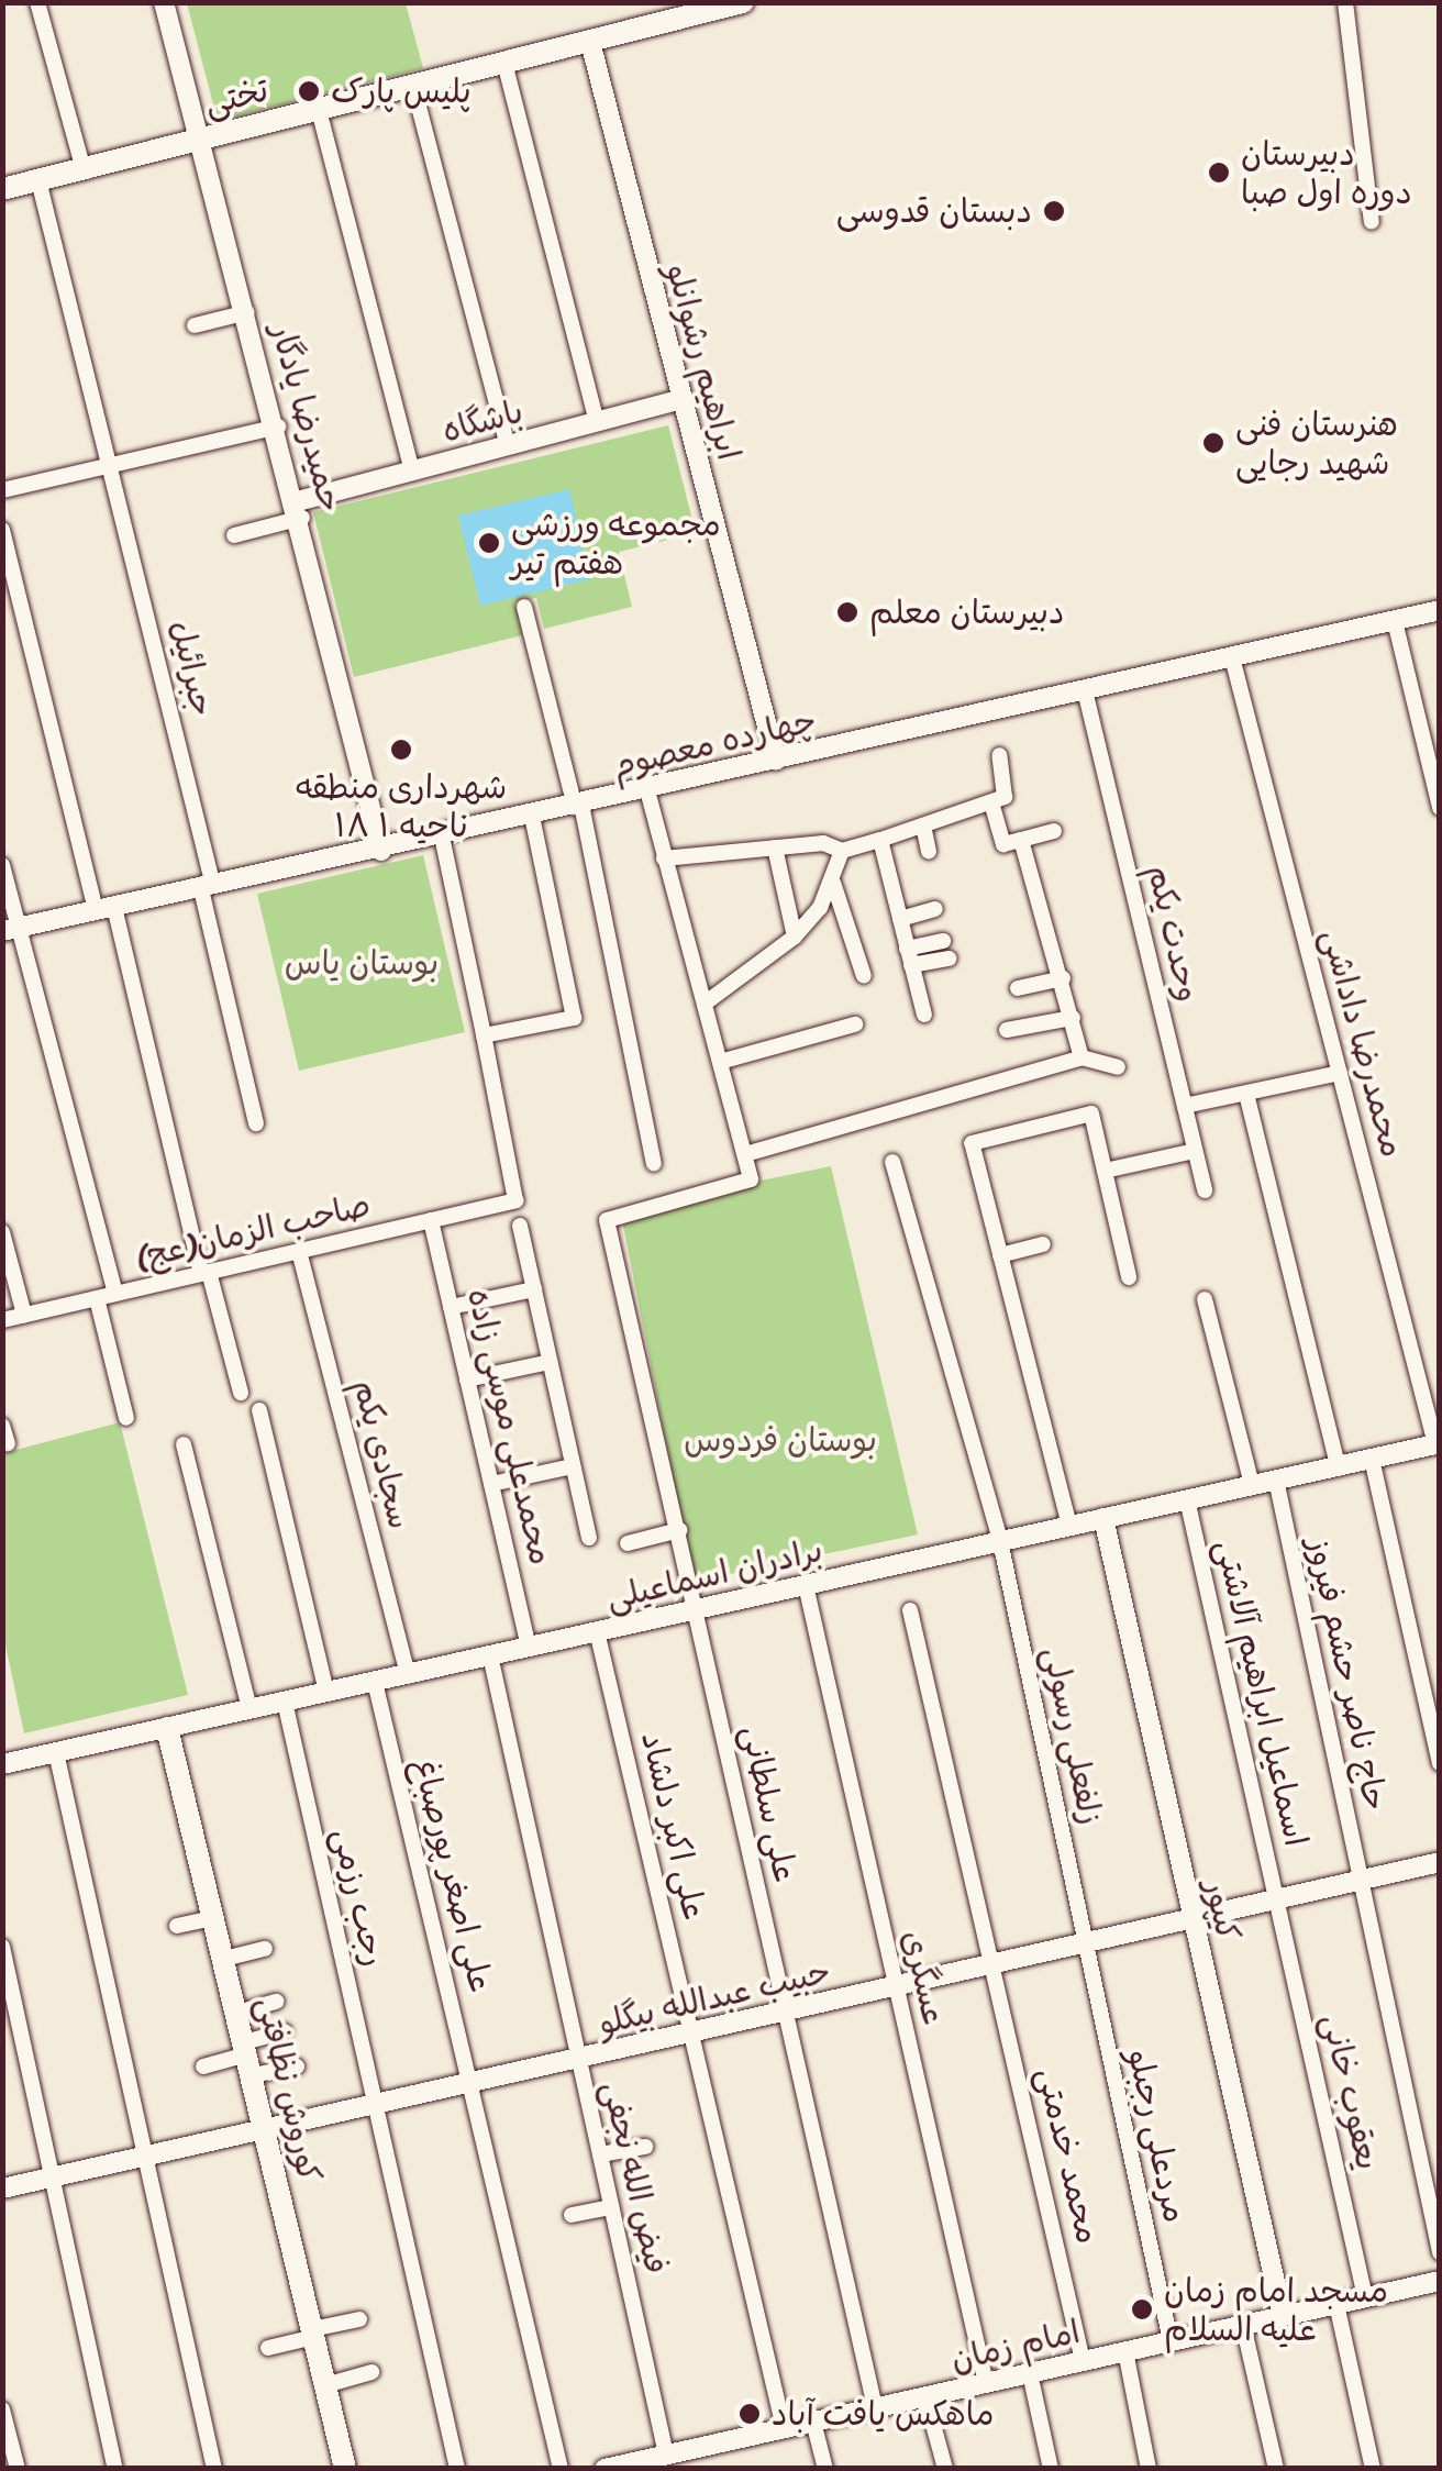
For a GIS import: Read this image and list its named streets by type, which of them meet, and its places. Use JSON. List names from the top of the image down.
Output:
{
  "streets": {
    "main road": ["تختی", "کوروش نظافتی"],
    "street": [
      "ابراهیم رشوانلو",
      "حمیدرضا یادگار",
      "باشگاه",
      "جبرائیل",
      "چهارده معصوم",
      "وحدت یکم",
      "محمدرضا داداشی",
      "صاحب الزمان(عج)",
      "محمدعلی موسی زاده",
      "سجادی یکم",
      "برادران اسماعیلی",
      "حاج ناصر حشم فیروز",
      "اسماعیل ابراهیم آلاشتی",
      "زلفعلی رسولی",
      "علی سلطانی",
      "علی اکبر دلشاد",
      "علی اصغر پورصباغ",
      "رجب رزمی",
      "کیپور",
      "عسگری",
      "حبیب عبدالله بیگلو",
      "یعقوب خانی",
      "مردعلی رجبلو",
      "محمد خدمتی",
      "فیض الله نجفی",
      "امام زمان"
    ]
  },
  "crossings": [
    ["تختی", "ابراهیم رشوانلو"],
    ["تختی", "حمیدرضا یادگار"],
    ["تختی", "جبرائیل"],
    ["ابراهیم رشوانلو", "باشگاه"],
    ["ابراهیم رشوانلو", "چهارده معصوم"],
    ["حمیدرضا یادگار", "باشگاه"],
    ["حمیدرضا یادگار", "چهارده معصوم"],
    ["جبرائیل", "چهارده معصوم"],
    ["چهارده معصوم", "وحدت یکم"],
    ["چهارده معصوم", "محمدرضا داداشی"],
    ["محمدرضا داداشی", "برادران اسماعیلی"],
    ["صاحب الزمان(عج)", "محمدعلی موسی زاده"],
    ["صاحب الزمان(عج)", "سجادی یکم"],
    ["محمدعلی موسی زاده", "برادران اسماعیلی"],
    ["سجادی یکم", "برادران اسماعیلی"],
    ["برادران اسماعیلی", "حاج ناصر حشم فیروز"],
    ["برادران اسماعیلی", "اسماعیل ابراهیم آلاشتی"],
    ["برادران اسماعیلی", "زلفعلی رسولی"],
    ["برادران اسماعیلی", "علی سلطانی"],
    ["برادران اسماعیلی", "علی اکبر دلشاد"],
    ["برادران اسماعیلی", "علی اصغر پورصباغ"],
    ["برادران اسماعیلی", "رجب رزمی"],
    ["برادران اسماعیلی", "کیپور"],
    ["برادران اسماعیلی", "عسگری"],
    ["برادران اسماعیلی", "کوروش نظافتی"],
    ["برادران اسماعیلی", "فیض الله نجفی"],
    ["حاج ناصر حشم فیروز", "حبیب عبدالله بیگلو"],
    ["اسماعیل ابراهیم آلاشتی", "حبیب عبدالله بیگلو"],
    ["اسماعیل ابراهیم آلاشتی", "یعقوب خانی"],
    ["زلفعلی رسولی", "حبیب عبدالله بیگلو"],
    ["زلفعلی رسولی", "مردعلی رجبلو"],
    ["علی سلطانی", "حبیب عبدالله بیگلو"],
    ["علی سلطانی", "امام زمان"],
    ["علی اکبر دلشاد", "حبیب عبدالله بیگلو"],
    ["علی اکبر دلشاد", "امام زمان"],
    ["علی اصغر پورصباغ", "حبیب عبدالله بیگلو"],
    ["رجب رزمی", "حبیب عبدالله بیگلو"],
    ["کیپور", "حبیب عبدالله بیگلو"],
    ["کیپور", "امام زمان"],
    ["عسگری", "حبیب عبدالله بیگلو"],
    ["عسگری", "امام زمان"],
    ["حبیب عبدالله بیگلو", "کوروش نظافتی"],
    ["حبیب عبدالله بیگلو", "یعقوب خانی"],
    ["حبیب عبدالله بیگلو", "مردعلی رجبلو"],
    ["حبیب عبدالله بیگلو", "محمد خدمتی"],
    ["حبیب عبدالله بیگلو", "فیض الله نجفی"],
    ["یعقوب خانی", "امام زمان"],
    ["مردعلی رجبلو", "امام زمان"],
    ["محمد خدمتی", "امام زمان"],
    ["فیض الله نجفی", "امام زمان"]
  ],
  "parks": ["بوستان یاس", "بوستان فردوس"],
  "places": [
    "پلیس پارک",
    "دبیرستان دوره اول صبا",
    "دبستان قدوسی",
    "هنرستان فنی شهید رجایی",
    "مجموعه ورزشی هفتم تیر",
    "دبیرستان معلم",
    "شهرداری منطقه ۱۸ ناحیه ۱",
    "مسجد امام زمان علیه السلام",
    "ماهکس یافت آباد"
  ]
}
